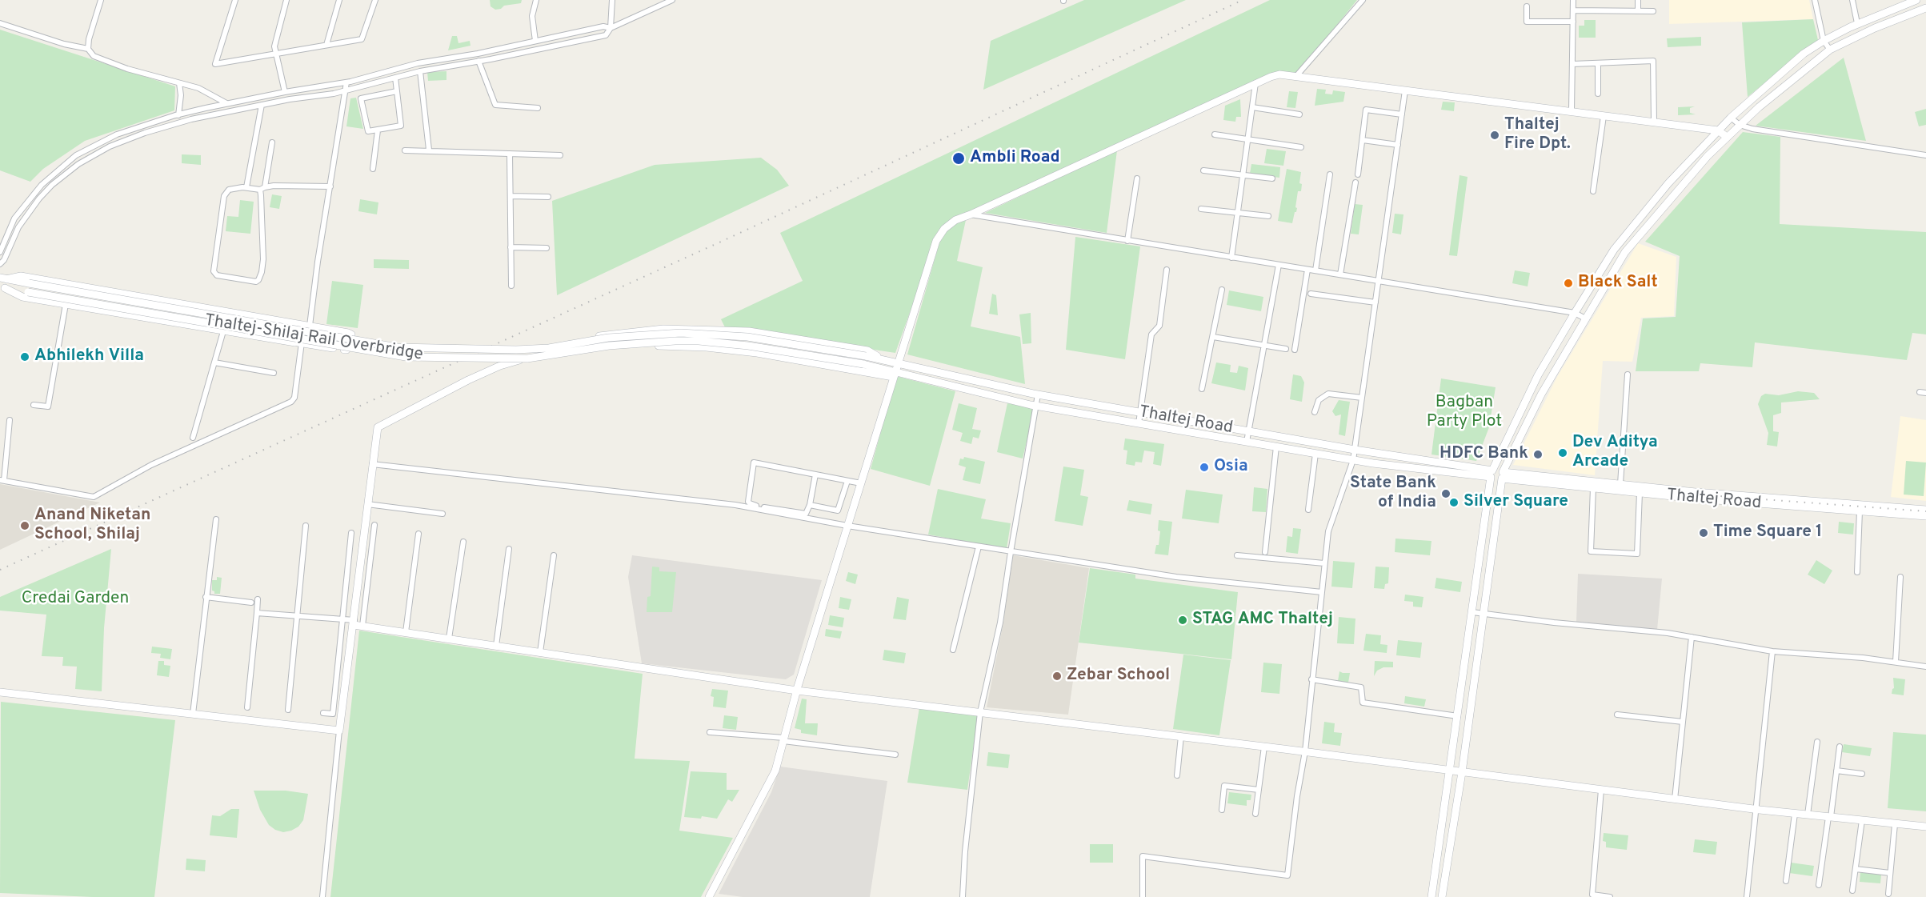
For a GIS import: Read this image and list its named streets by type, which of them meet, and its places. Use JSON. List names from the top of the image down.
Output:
{
  "streets": {
    "main road": ["Thaltej-Shilaj Rail Overbridge", "Thaltej Road"]
  },
  "crossings": [
    ["Thaltej-Shilaj Rail Overbridge", "Thaltej Road"]
  ],
  "parks": ["Bagban Party Plot", "Credai Garden"],
  "places": [
    "Thaltej Fire Dpt.",
    "Ambli Road",
    "Black Salt",
    "Abhilekh Villa",
    "Dev Aditya Arcade",
    "HDFC Bank",
    "Osia",
    "State Bank of India",
    "Silver Square",
    "Anand Niketan School, Shilaj",
    "Time Square 1",
    "STAG AMC Thaltej",
    "Zebar School"
  ]
}
